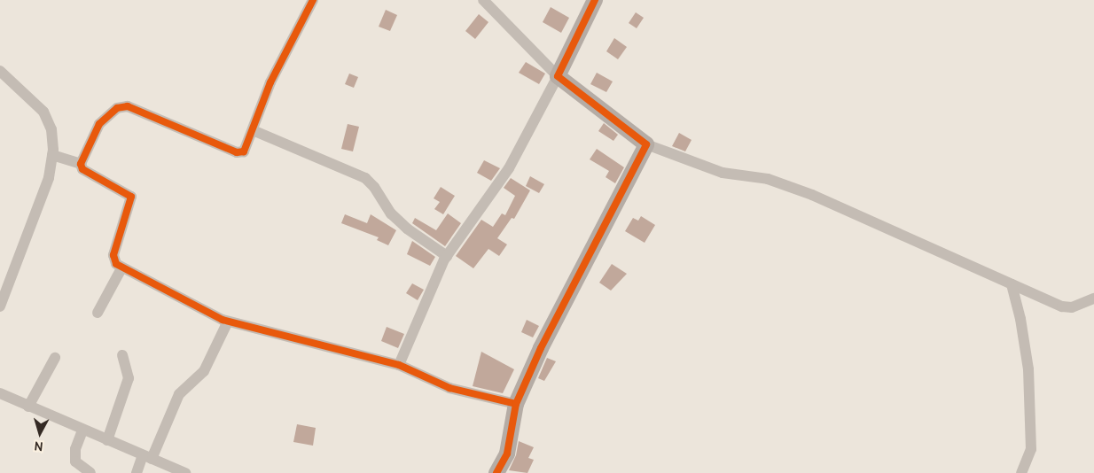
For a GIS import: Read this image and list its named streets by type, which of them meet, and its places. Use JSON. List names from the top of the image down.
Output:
{
  "north": "bottom"
}
